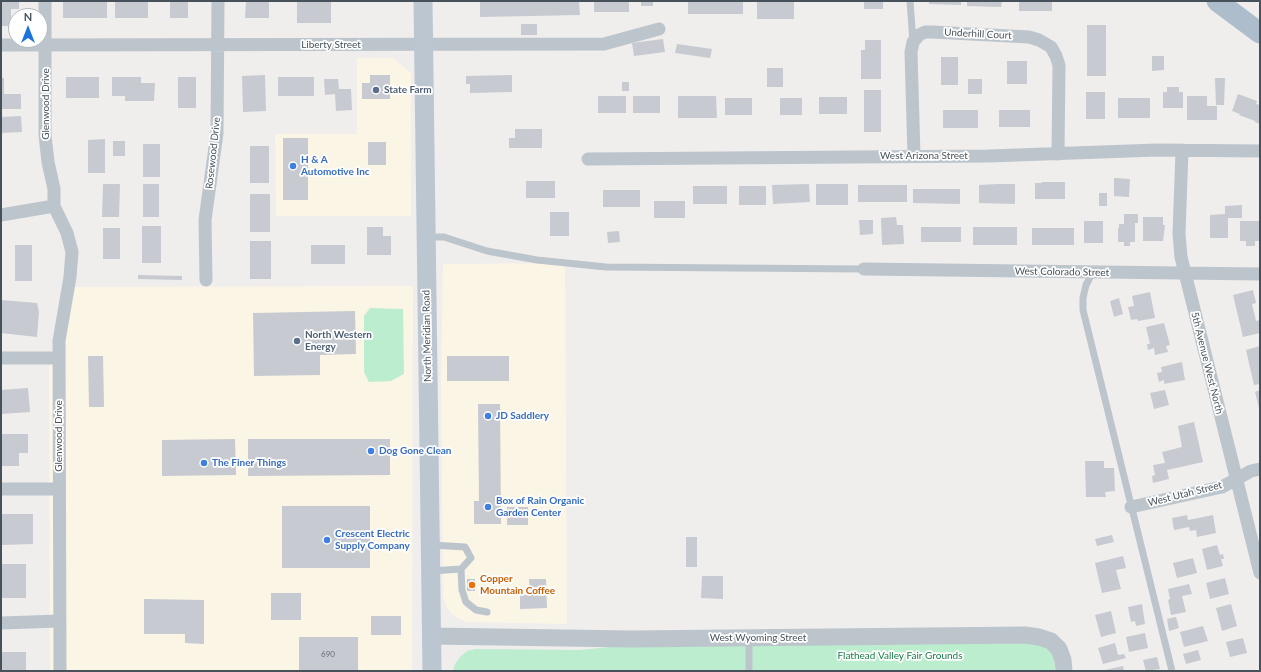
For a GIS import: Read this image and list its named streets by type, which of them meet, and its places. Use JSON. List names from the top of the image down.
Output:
{
  "streets": {
    "main road": ["North Meridian Road"],
    "street": [
      "Underhill Court",
      "Liberty Street",
      "Glenwood Drive",
      "Rosewood Drive",
      "West Arizona Street",
      "West Colorado Street",
      "5th Avenue West North",
      "West Utah Street",
      "West Wyoming Street"
    ]
  },
  "crossings": [
    ["Underhill Court", "West Arizona Street"],
    ["Liberty Street", "Rosewood Drive"],
    ["Liberty Street", "North Meridian Road"],
    ["West Arizona Street", "5th Avenue West North"],
    ["West Colorado Street", "5th Avenue West North"],
    ["North Meridian Road", "West Wyoming Street"],
    ["5th Avenue West North", "West Utah Street"]
  ],
  "parks": ["Flathead Valley Fair Grounds"],
  "places": [
    "State Farm",
    "H & A Automotive Inc",
    "North Western Energy",
    "JD Saddlery",
    "Dog Gone Clean",
    "The Finer Things",
    "Box of Rain Organic Garden Center",
    "Crescent Electric Supply Company",
    "Copper Mountain Coffee"
  ],
  "house_numbers": ["690"],
  "north": "top"
}
